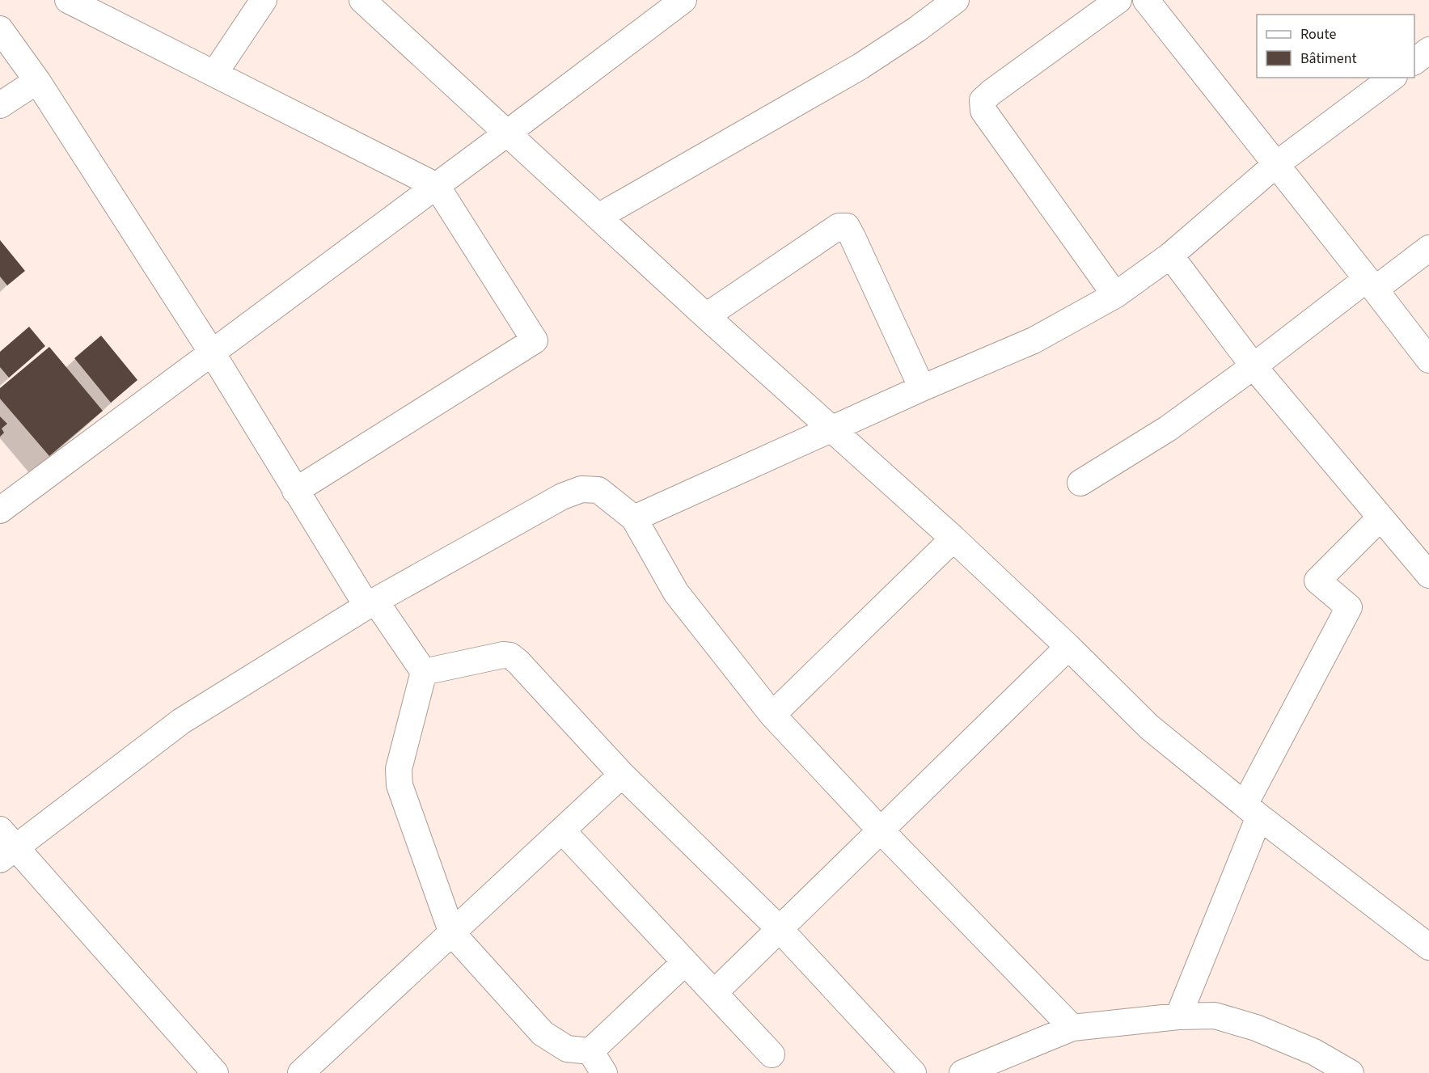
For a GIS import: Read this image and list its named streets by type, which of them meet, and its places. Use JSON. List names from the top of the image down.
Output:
{
  "legend": ["Route", "Bâtiment"]
}
